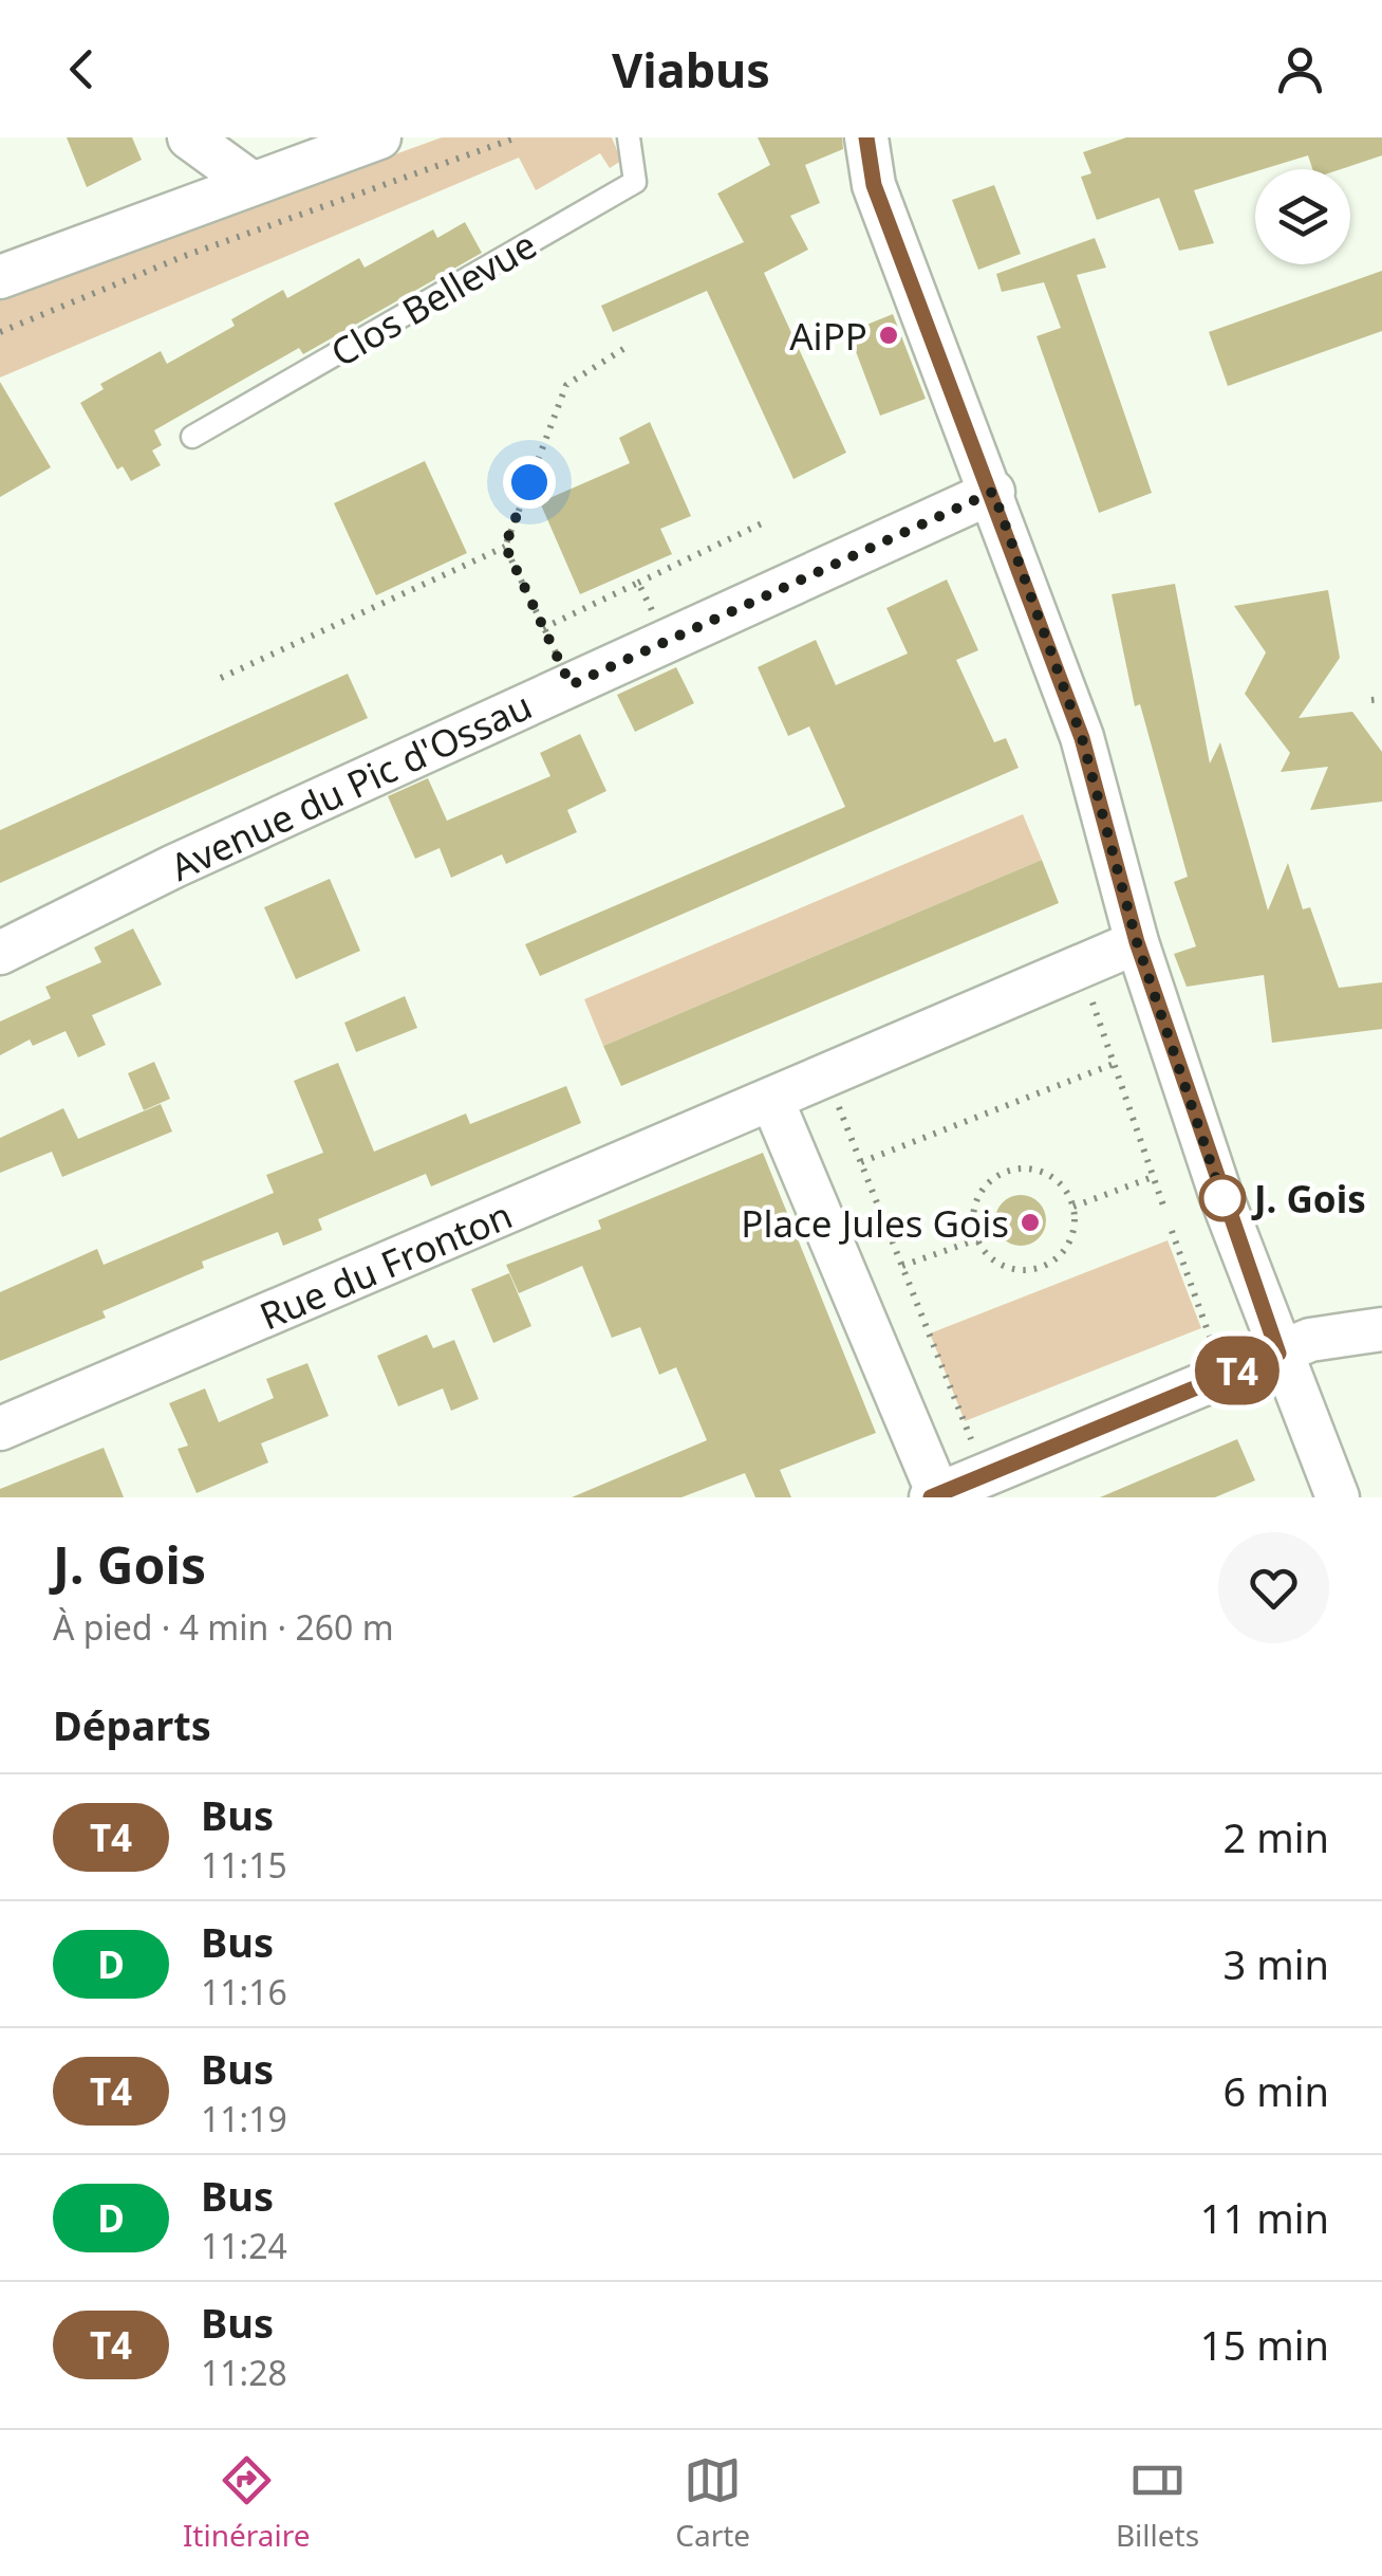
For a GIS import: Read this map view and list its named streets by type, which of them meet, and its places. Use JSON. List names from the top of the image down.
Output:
{
  "streets": {
    "street": ["Avenue du Pic d'Ossau", "Rue du Fronton"],
    "lane": ["Clos Bellevue"]
  },
  "places": ["AiPP", "J. Gois", "Place Jules Gois"],
  "lines": ["bus line T4"],
  "page": {
    "header": "Viabus",
    "on_map": "T4",
    "heading": [
      ["J. Gois", "À pied · 4 min · 260 m"],
      "Départs"
    ],
    "list": [
      {
        "mark": "T4",
        "name": "Bus",
        "note": "11:15",
        "value": "2 min"
      },
      {
        "mark": "D",
        "name": "Bus",
        "note": "11:16",
        "value": "3 min"
      },
      {
        "mark": "T4",
        "name": "Bus",
        "note": "11:19",
        "value": "6 min"
      },
      {
        "mark": "D",
        "name": "Bus",
        "note": "11:24",
        "value": "11 min"
      },
      {
        "mark": "T4",
        "name": "Bus",
        "note": "11:28",
        "value": "15 min"
      }
    ],
    "tabs": ["Itinéraire", "Carte", "Billets"]
  }
}
